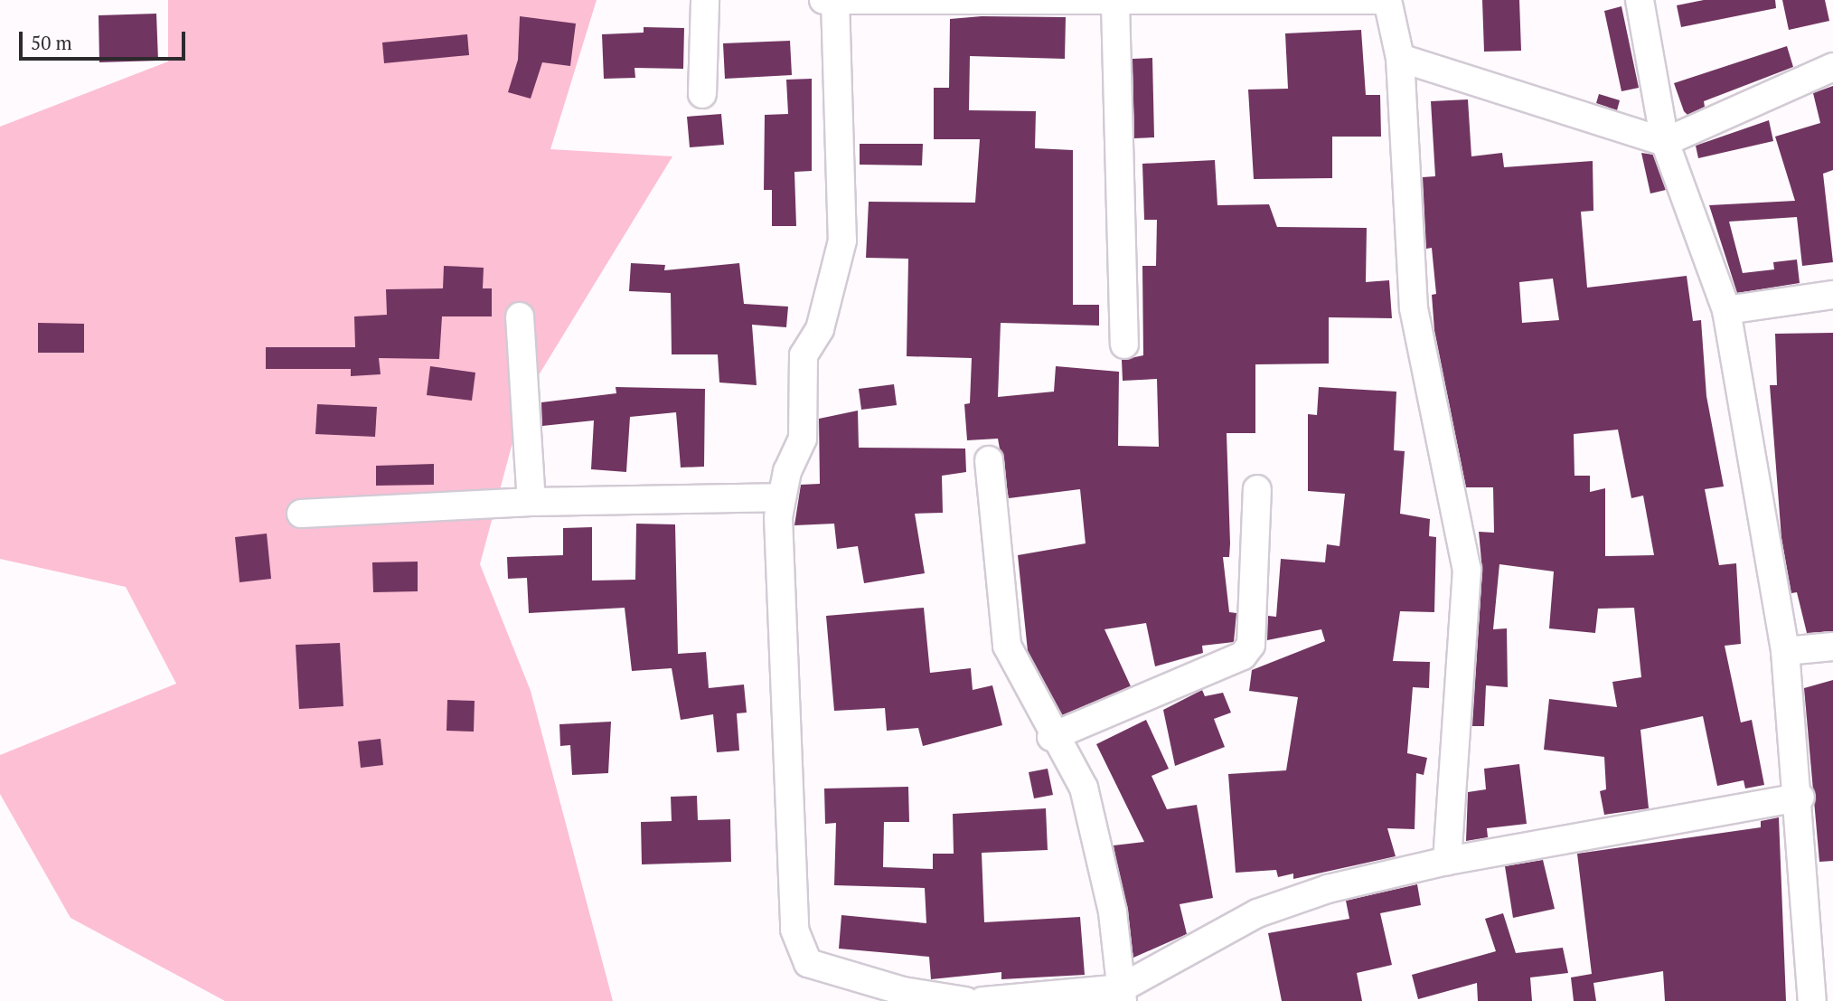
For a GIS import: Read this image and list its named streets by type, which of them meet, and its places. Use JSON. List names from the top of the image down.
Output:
{
  "scale_bar": "50 m"
}
